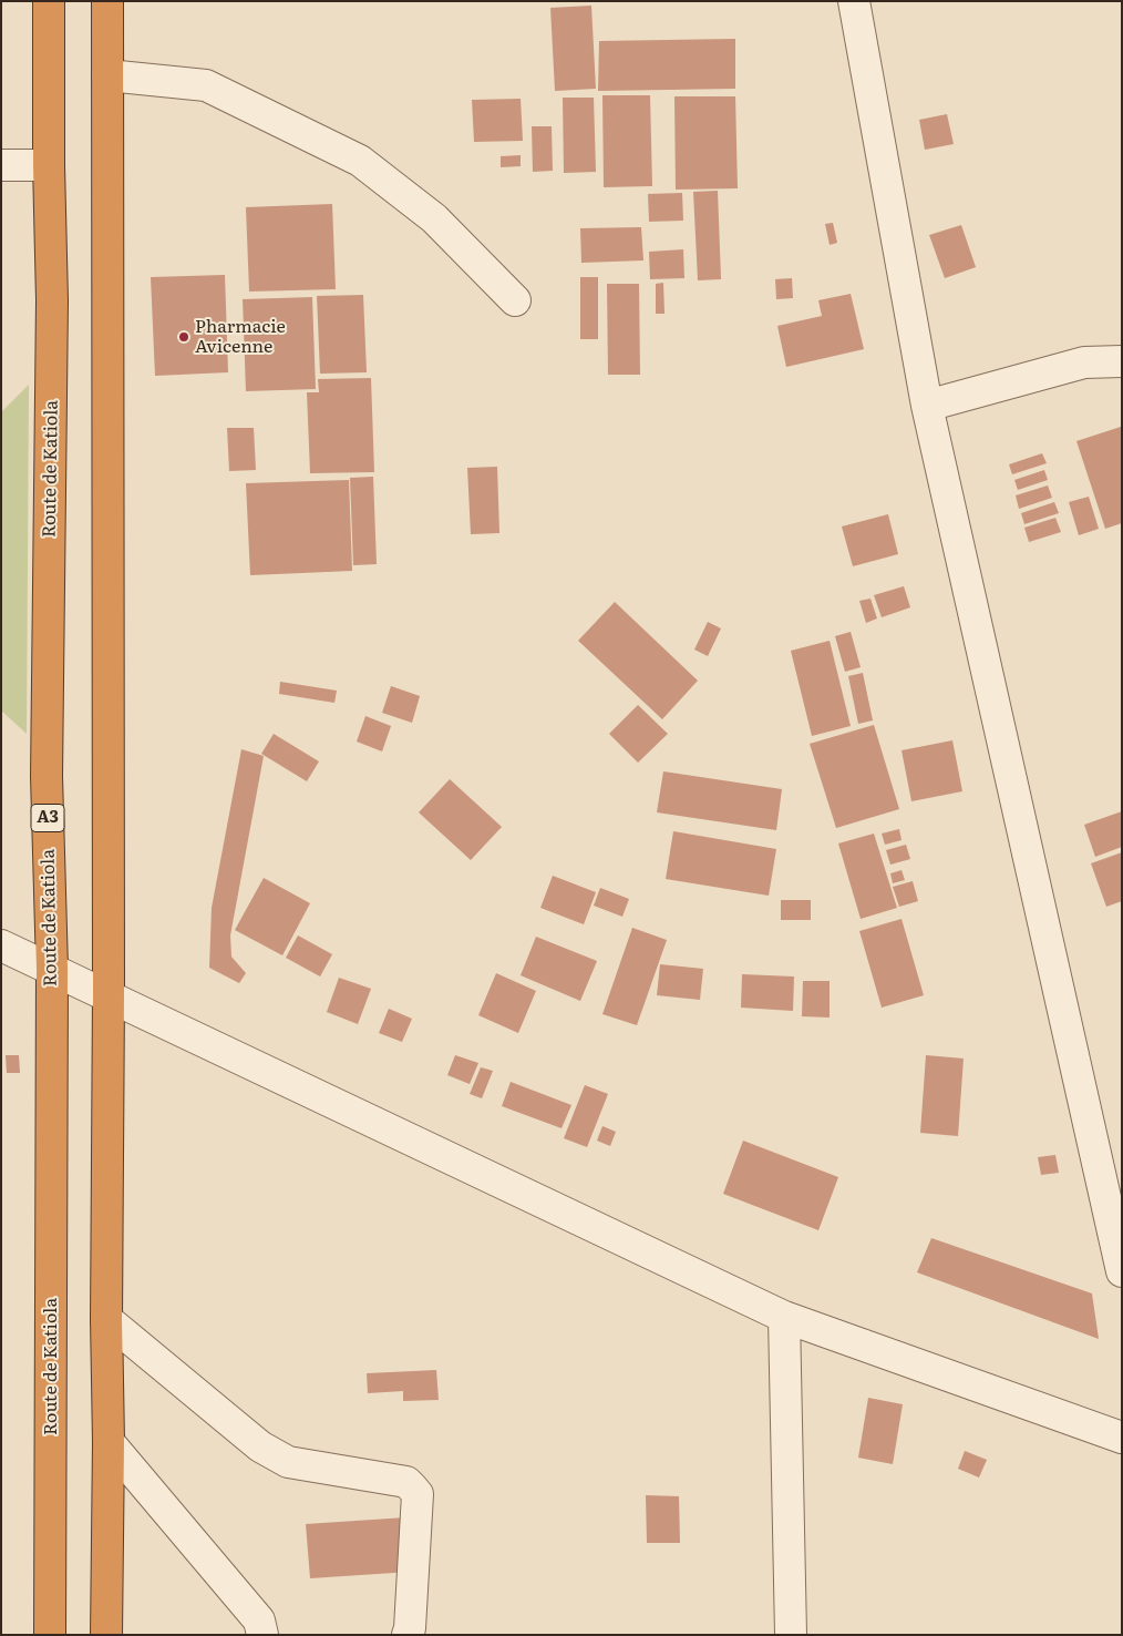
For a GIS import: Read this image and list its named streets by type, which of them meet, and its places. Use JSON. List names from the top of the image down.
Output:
{
  "streets": {
    "highway": ["Route de Katiola", "A3"]
  },
  "places": ["Pharmacie Avicenne"]
}
